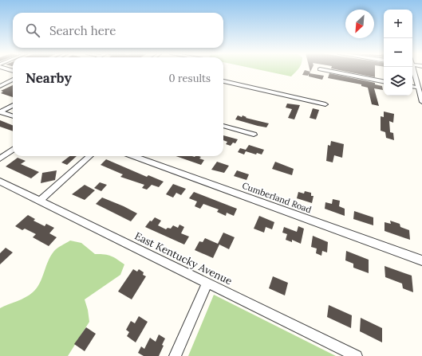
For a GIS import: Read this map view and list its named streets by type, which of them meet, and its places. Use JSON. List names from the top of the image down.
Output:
{
  "streets": {
    "street": ["Cumberland Road", "East Kentucky Avenue"]
  },
  "north": "bottom left",
  "page": {
    "map_buttons": ["+", "−"],
    "search": "Search here",
    "heading": ["Nearby", "0 results"]
  }
}
